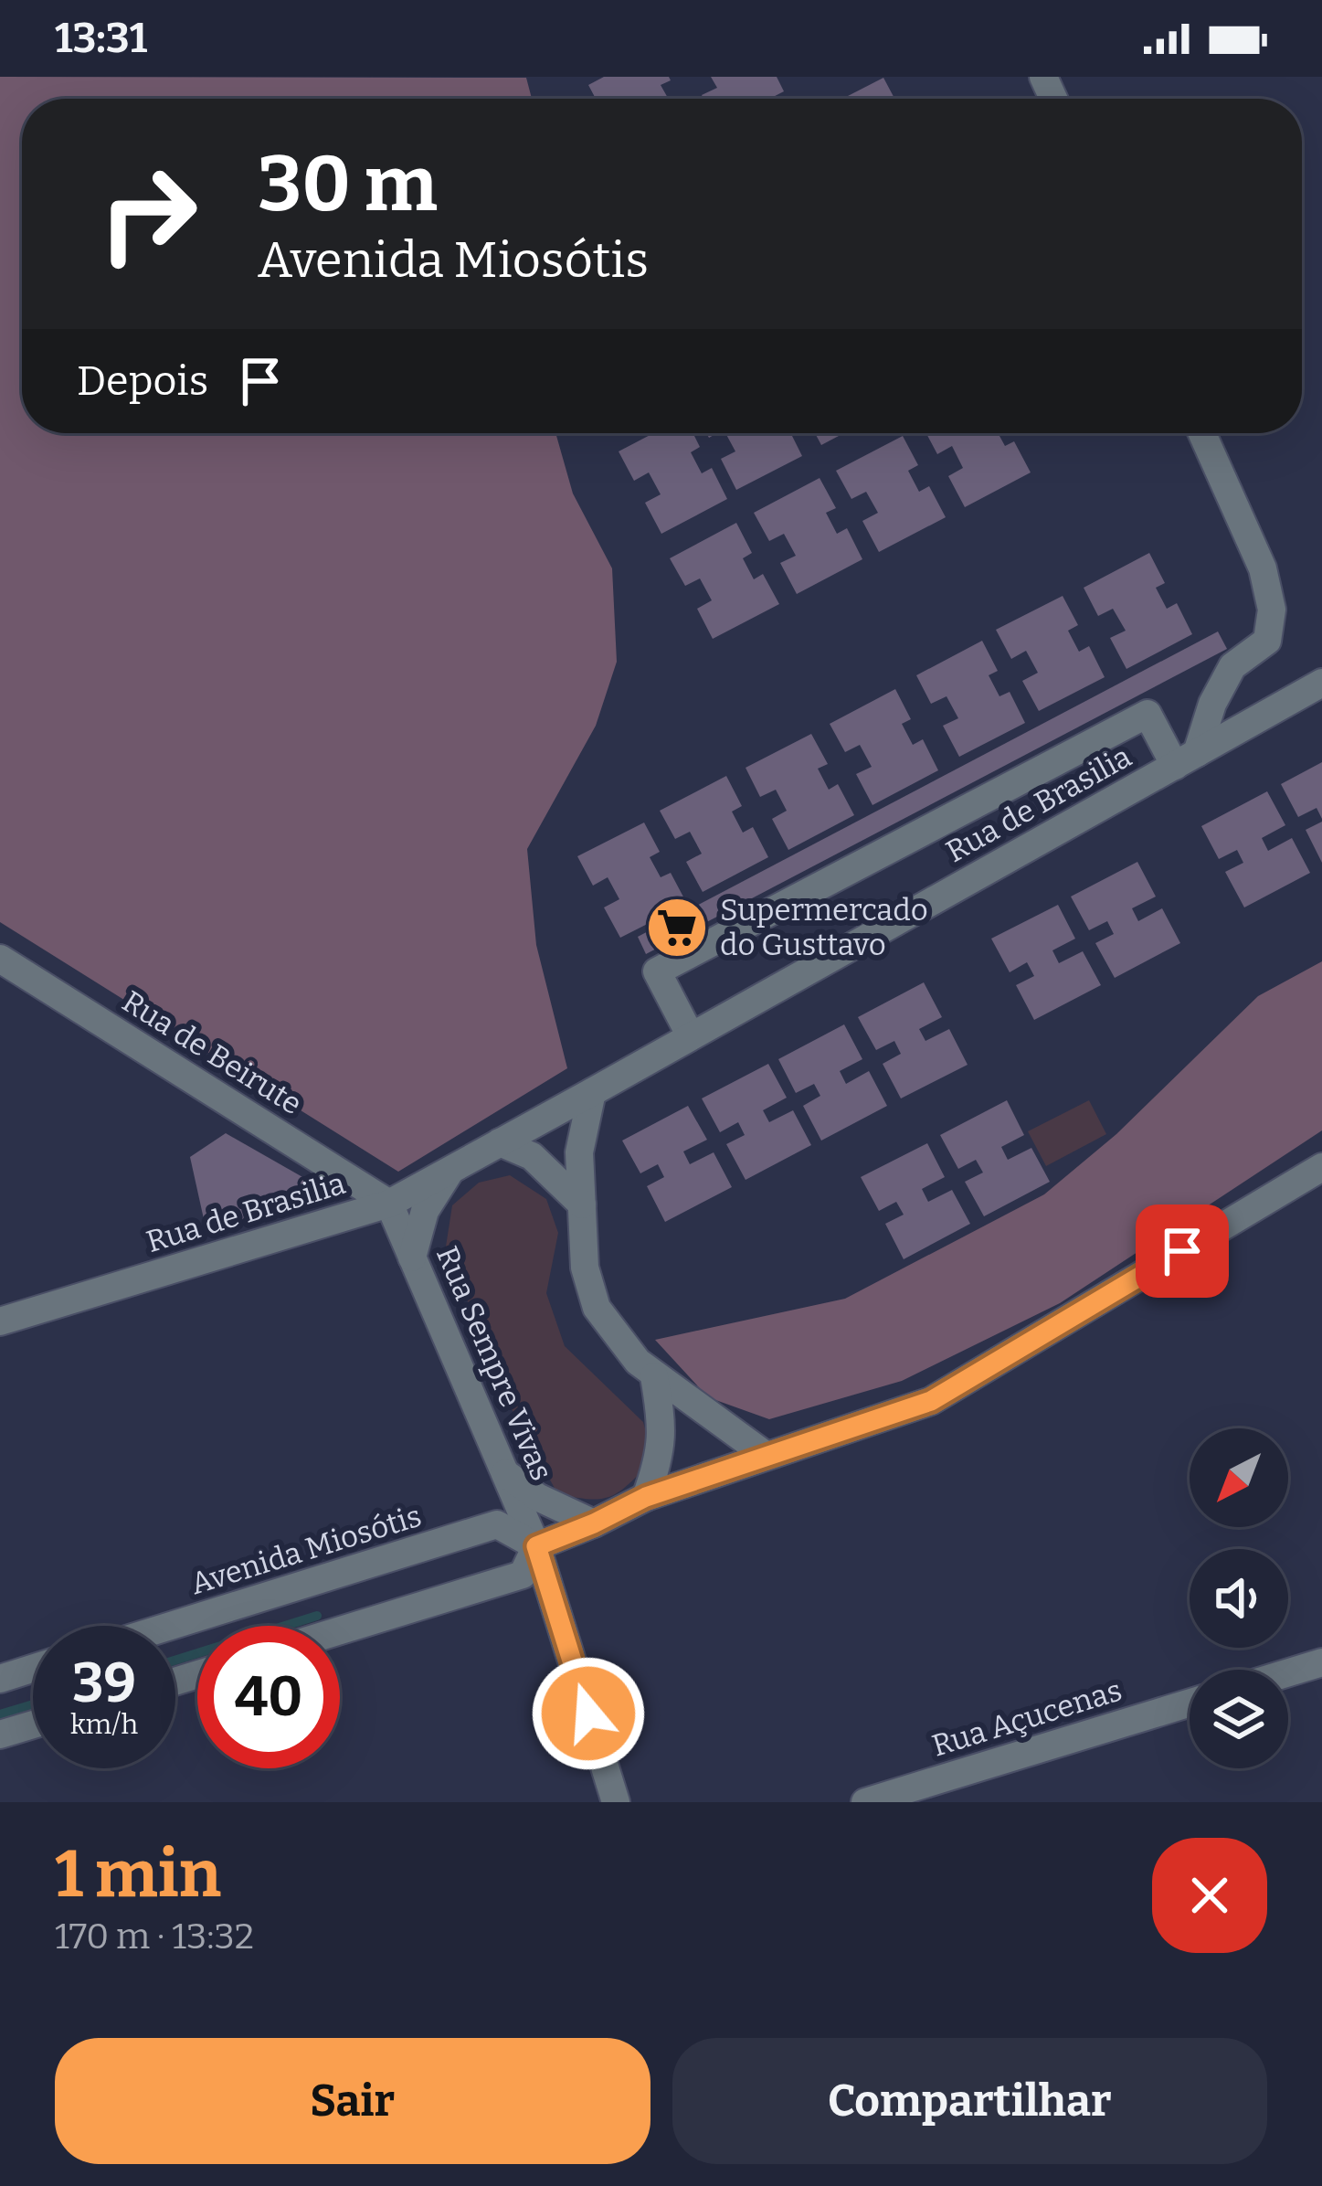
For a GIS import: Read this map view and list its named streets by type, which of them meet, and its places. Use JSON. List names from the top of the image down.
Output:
{
  "streets": {
    "street": [
      "Rua de Brasilia",
      "Rua de Beirute",
      "Rua Sempre Vivas",
      "Avenida Miosótis",
      "Rua Açucenas"
    ]
  },
  "crossings": [
    ["Rua de Brasilia", "Rua de Beirute"],
    ["Rua de Brasilia", "Rua Sempre Vivas"],
    ["Rua de Beirute", "Rua Sempre Vivas"],
    ["Rua Sempre Vivas", "Avenida Miosótis"]
  ],
  "places": {
    "supermarket": ["Supermercado do Gusttavo"]
  },
  "north": "bottom left",
  "page": {
    "status": "13:31",
    "turn": ["30 m", "Avenida Miosótis"],
    "then": "Depois",
    "speed": "39 km/h",
    "limit": "40",
    "heading": ["1 min", "170 m · 13:32"],
    "buttons": ["Sair", "Compartilhar"]
  }
}
